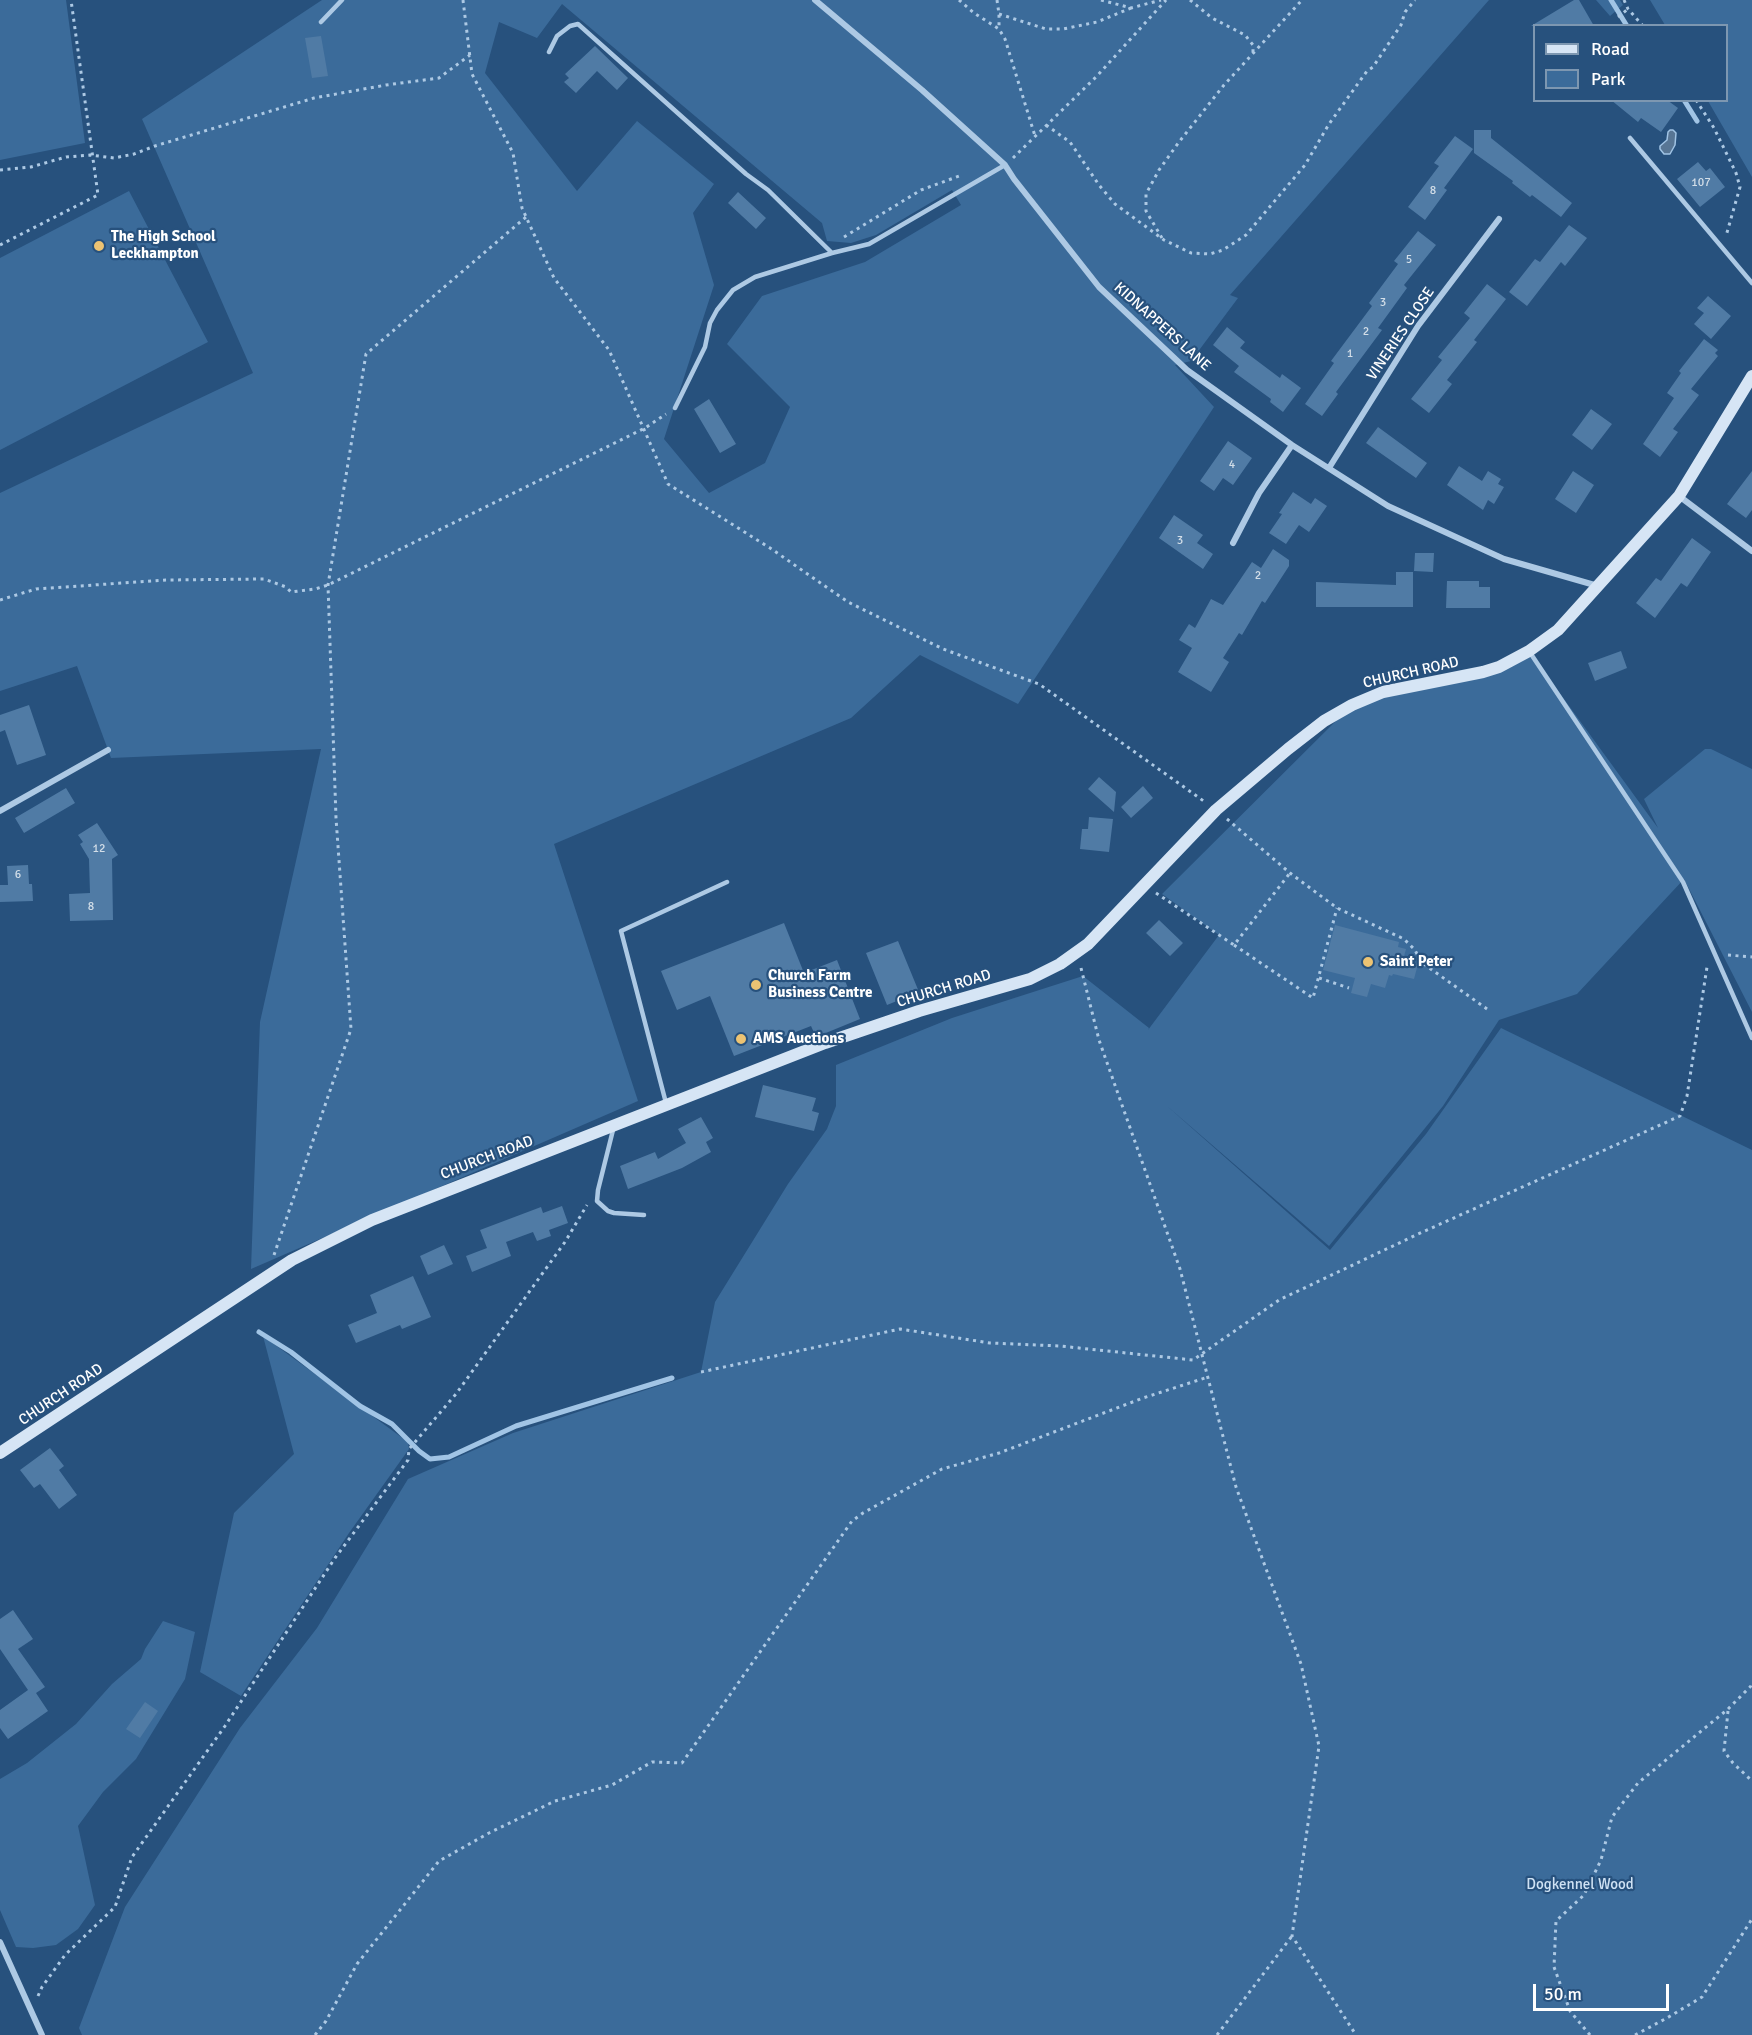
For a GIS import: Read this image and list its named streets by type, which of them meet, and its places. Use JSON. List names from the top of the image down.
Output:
{
  "streets": {
    "street": ["KIDNAPPERS LANE", "VINERIES CLOSE", "CHURCH ROAD"]
  },
  "crossings": [
    ["KIDNAPPERS LANE", "VINERIES CLOSE"],
    ["KIDNAPPERS LANE", "CHURCH ROAD"]
  ],
  "parks": ["Dogkennel Wood"],
  "places": [
    "The High School Leckhampton",
    "Saint Peter",
    "Church Farm Business Centre",
    "AMS Auctions"
  ],
  "house_numbers": [
    "107",
    "8",
    "5",
    "3",
    "2",
    "1",
    "4",
    "3",
    "2",
    "12",
    "6",
    "8"
  ],
  "legend": ["Road", "Park"],
  "scale_bar": "50 m"
}
